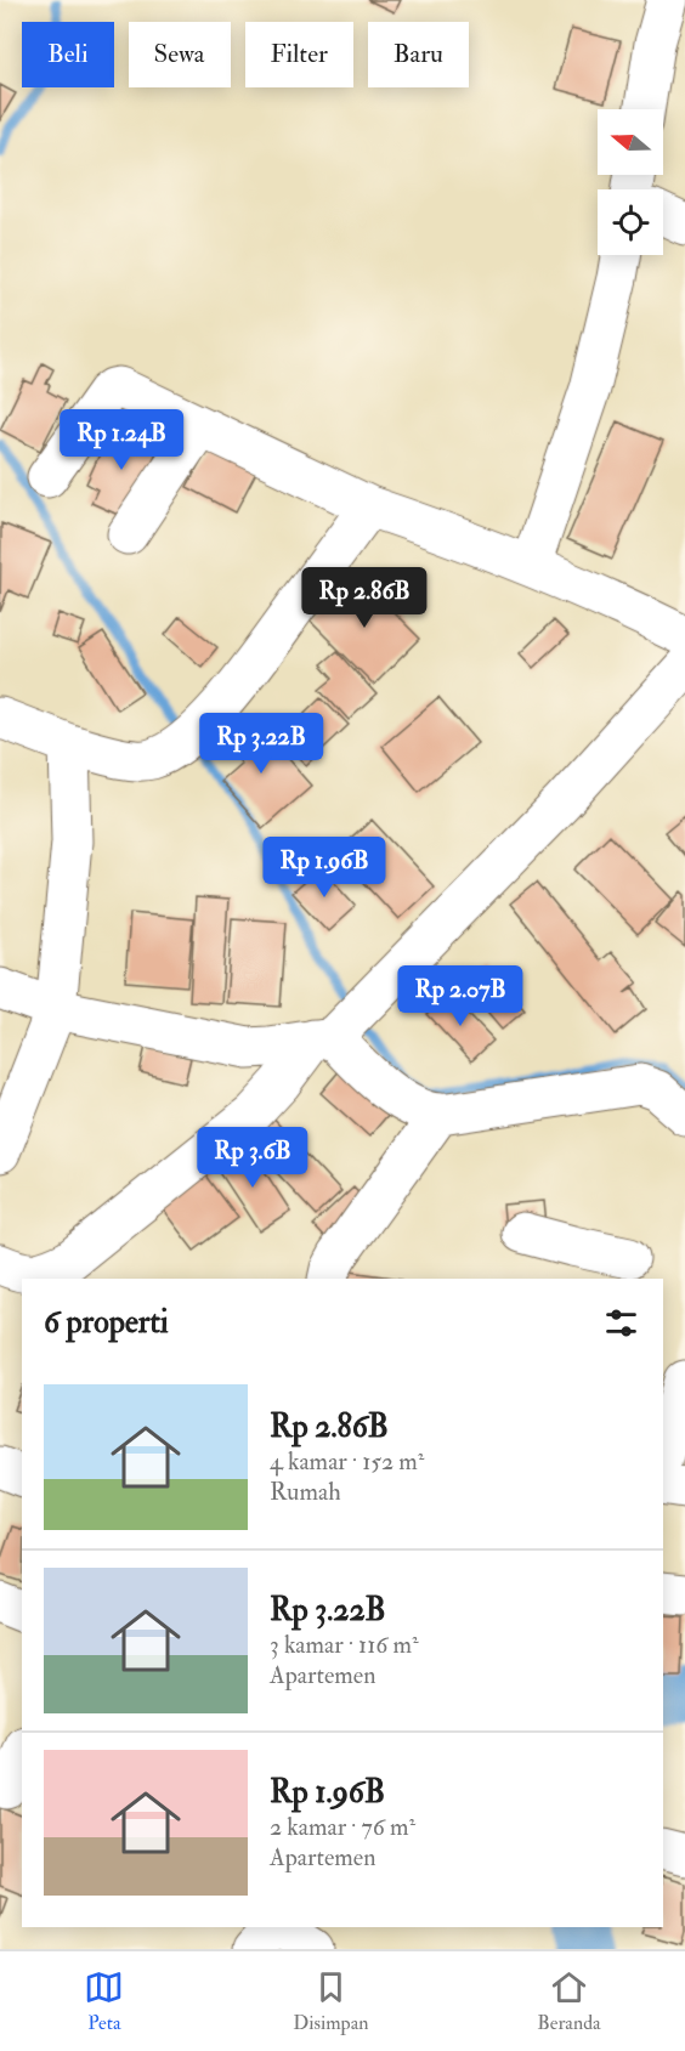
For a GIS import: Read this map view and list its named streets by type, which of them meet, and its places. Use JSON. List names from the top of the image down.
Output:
{
  "north": "left",
  "page": {
    "chip": [
      "Beli",
      "Sewa",
      "Filter",
      "Baru"
    ],
    "price": [
      "Rp 1.24B",
      "Rp 2.86B",
      "Rp 3.22B",
      "Rp 1.96B",
      "Rp 2.07B",
      "Rp 3.6B"
    ],
    "heading": "6 properti",
    "list": [
      {
        "name": "Rp 2.86B",
        "note": "4 kamar · 152 m² · Rumah"
      },
      {
        "name": "Rp 3.22B",
        "note": "3 kamar · 116 m² · Apartemen"
      },
      {
        "name": "Rp 1.96B",
        "note": "2 kamar · 76 m² · Apartemen"
      }
    ],
    "tabs": ["Peta", "Disimpan", "Beranda"]
  }
}
